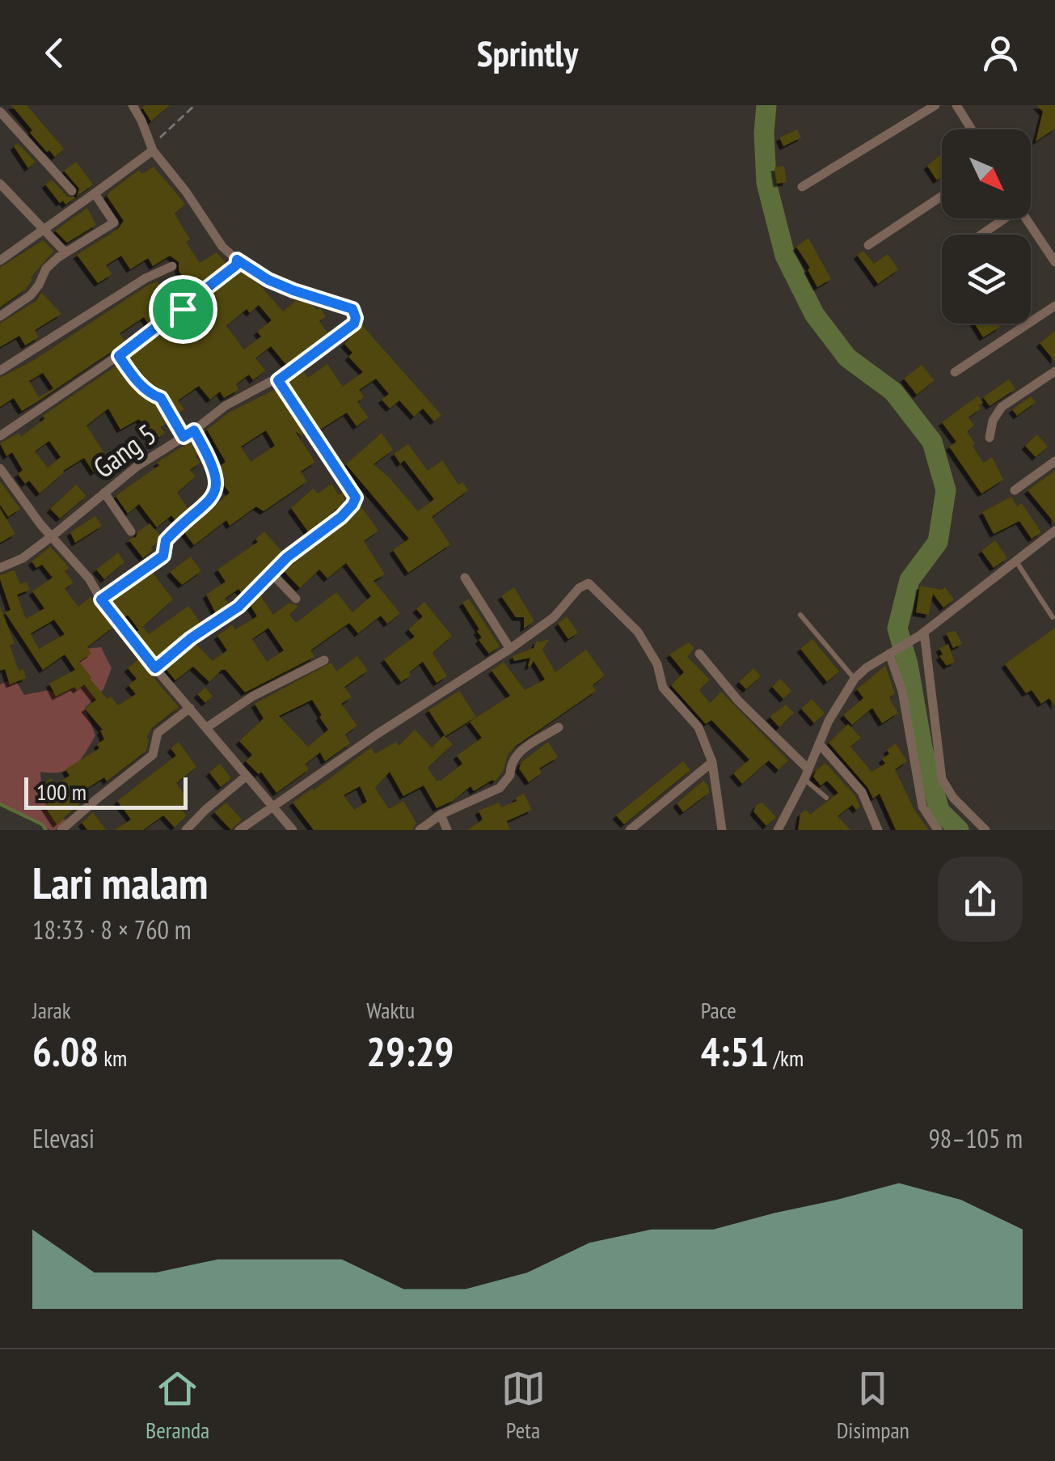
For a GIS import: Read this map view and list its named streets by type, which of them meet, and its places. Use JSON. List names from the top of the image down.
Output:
{
  "streets": {
    "street": ["Gang 5"]
  },
  "scale_bar": "100 m",
  "north": "bottom right",
  "page": {
    "header": "Sprintly",
    "scale": "100 m",
    "heading": ["Lari malam", "18:33 · 8 × 760 m"],
    "stats": [
      ["Jarak", "6.08 km"],
      ["Waktu", "29:29"],
      ["Pace", "4:51 /km"]
    ],
    "chart": ["Elevasi", "98–105 m"],
    "tabs": ["Beranda", "Peta", "Disimpan"]
  }
}
